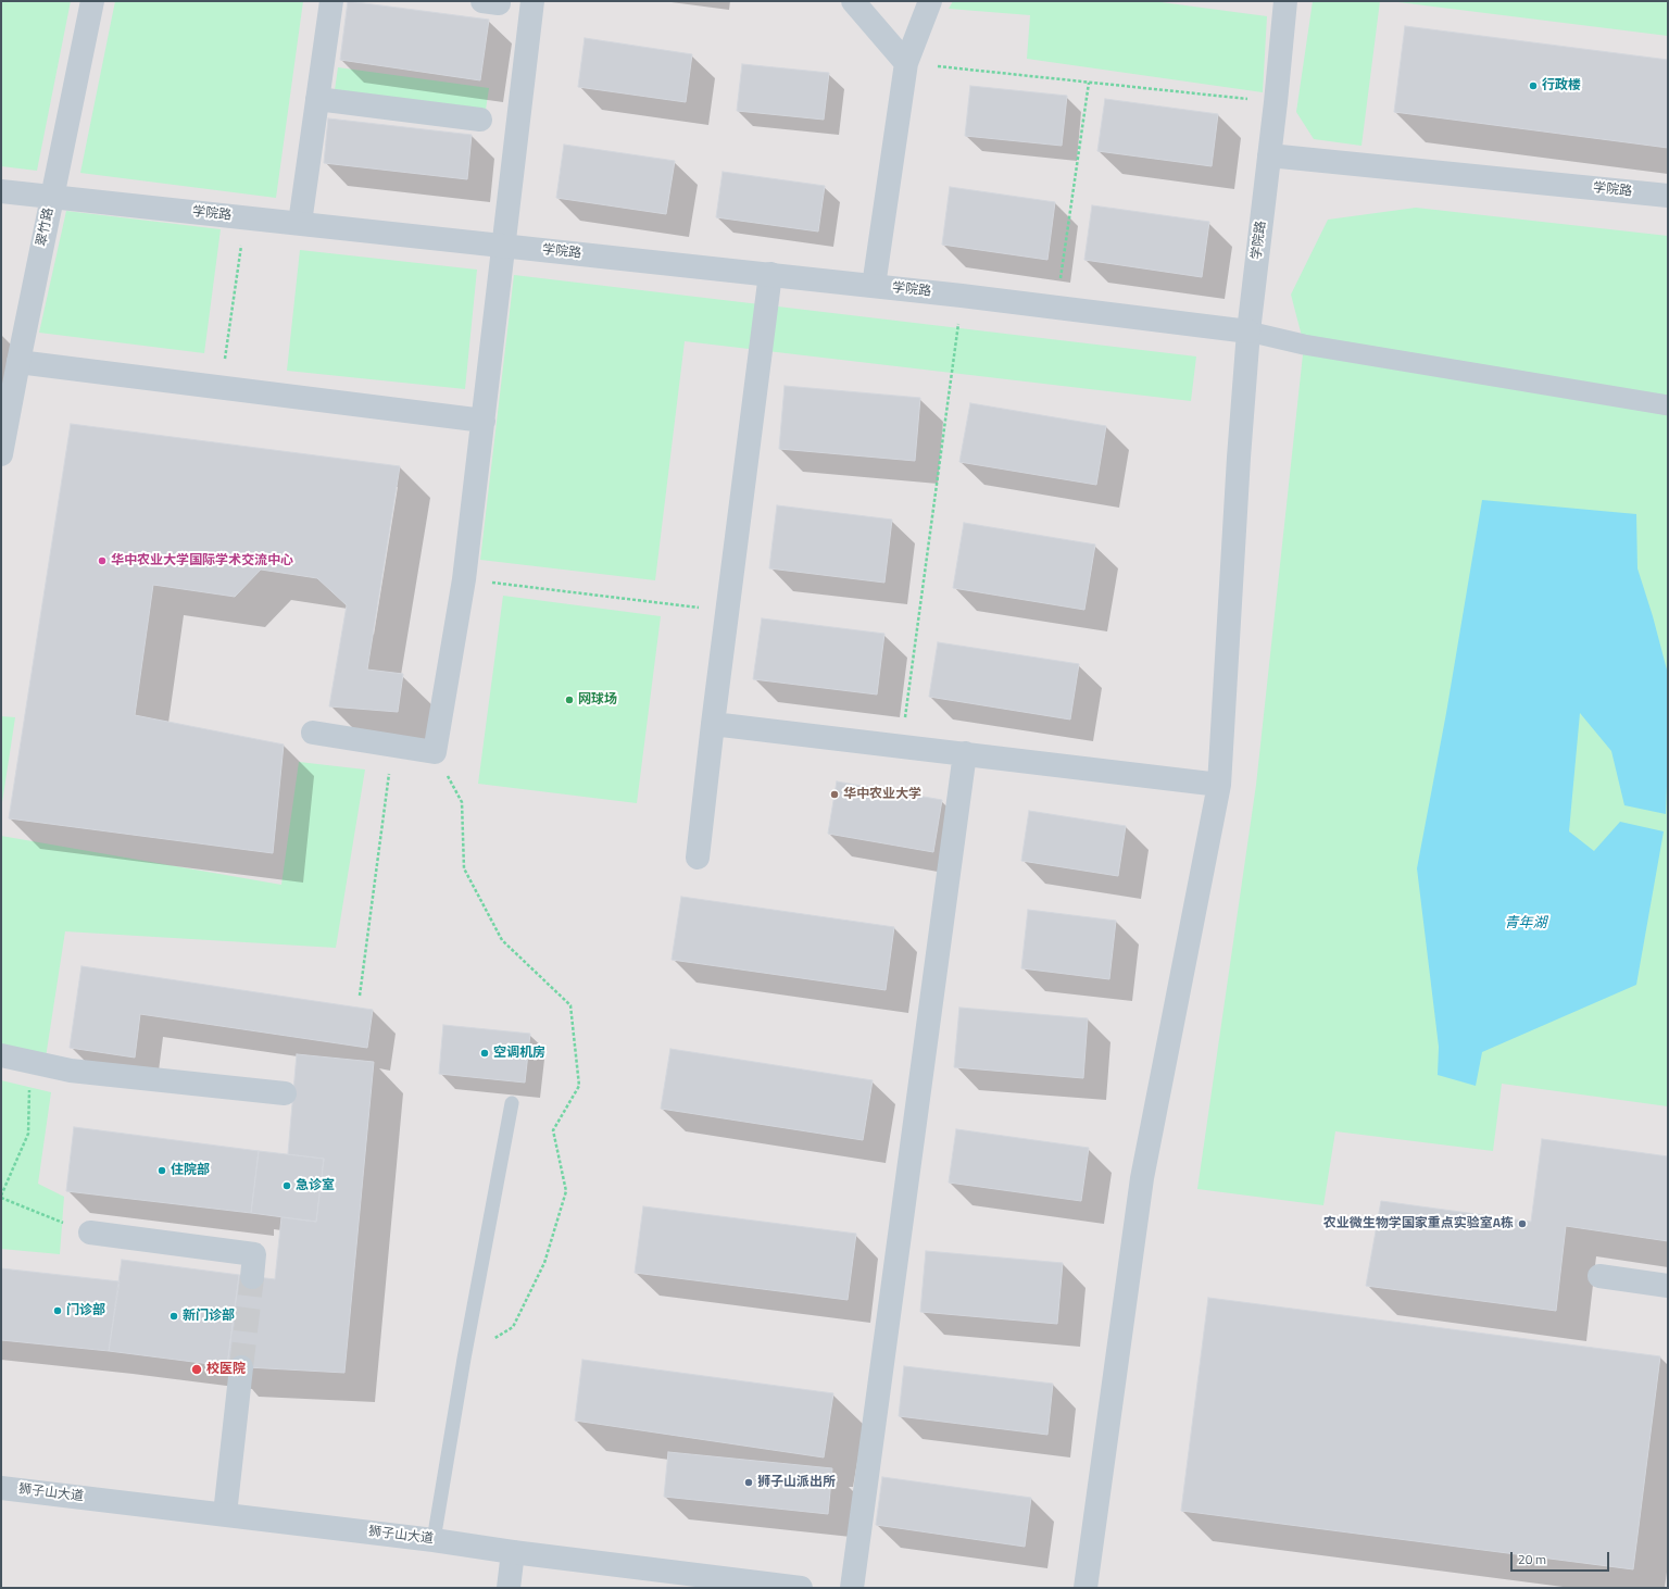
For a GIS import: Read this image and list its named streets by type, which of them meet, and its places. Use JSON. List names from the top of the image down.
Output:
{
  "streets": {
    "street": ["学院路", "翠竹路", "狮子山大道"]
  },
  "crossings": [
    ["学院路", "翠竹路"]
  ],
  "water": ["青年湖"],
  "places": [
    "行政楼",
    "华中农业大学国际学术交流中心",
    "网球场",
    "华中农业大学",
    "空调机房",
    "住院部",
    "急诊室",
    "农业微生物学国家重点实验室A栋",
    "门诊部",
    "新门诊部",
    "校医院",
    "狮子山派出所"
  ],
  "scale_bar": "20 m"
}
